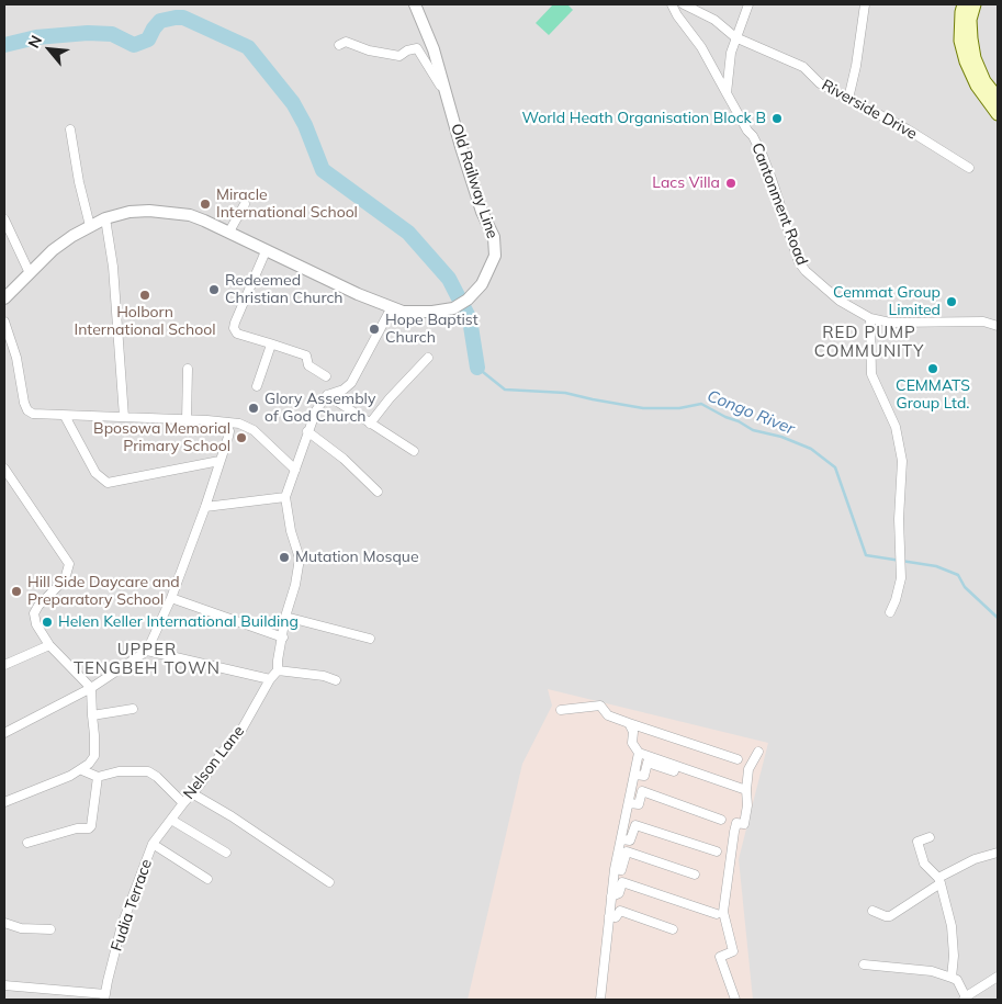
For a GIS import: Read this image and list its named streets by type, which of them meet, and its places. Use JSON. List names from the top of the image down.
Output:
{
  "streets": {
    "street": [
      "Riverside Drive",
      "Old Railway Line",
      "Cantonment Road",
      "Nelson Lane",
      "Fudia Terrace"
    ]
  },
  "crossings": [
    ["Nelson Lane", "Fudia Terrace"]
  ],
  "districts": ["RED PUMP COMMUNITY", "UPPER TENGBEH TOWN"],
  "water": ["Congo River"],
  "places": [
    "World Heath Organisation Block B",
    "Lacs Villa",
    "Miracle International School",
    "Redeemed Christian Church",
    "Holborn International School",
    "Cemmat Group Limited",
    "Hope Baptist Church",
    "CEMMATS Group Ltd.",
    "Glory Assembly of God Church",
    "Bposowa Memorial Primary School",
    "Mutation Mosque",
    "Hill Side Daycare and Preparatory School",
    "Helen Keller International Building"
  ],
  "north": "top left"
}
